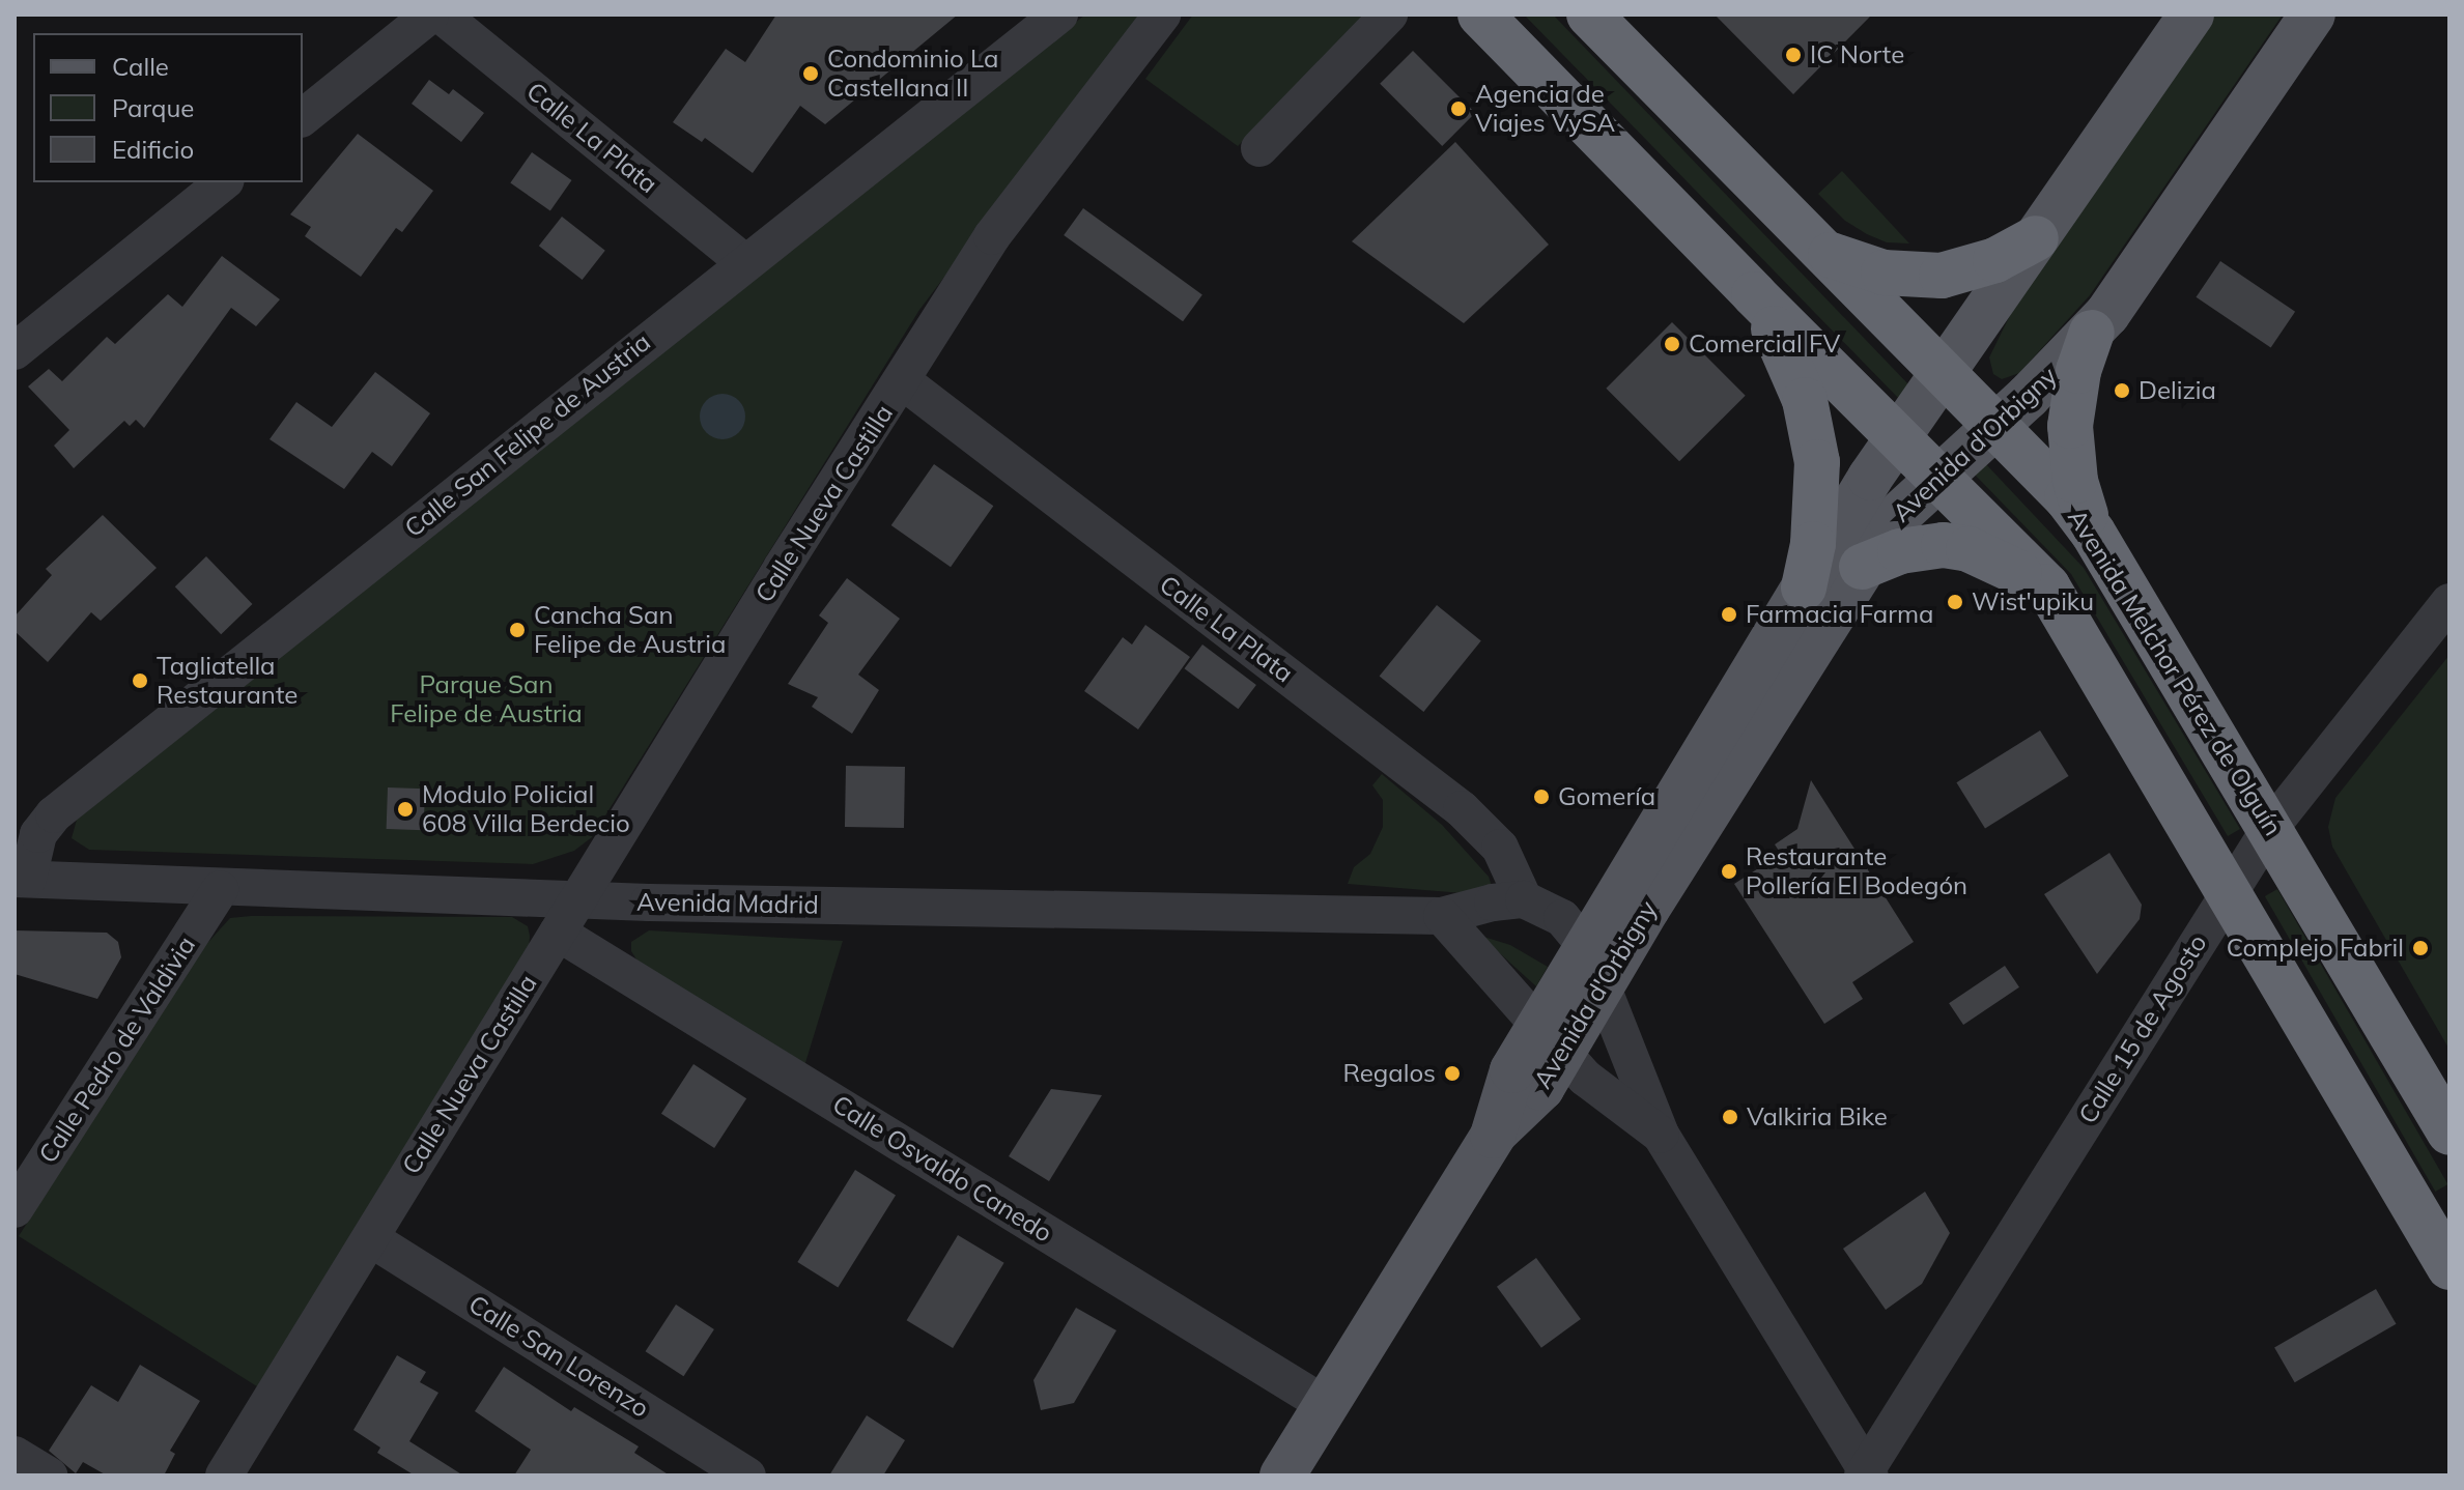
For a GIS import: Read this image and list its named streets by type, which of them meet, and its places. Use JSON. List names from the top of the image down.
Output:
{
  "streets": {
    "highway": ["Avenida Melchor Pérez de Olguín"],
    "main road": ["Avenida d'Orbigny"],
    "street": [
      "Calle La Plata",
      "Calle San Felipe de Austria",
      "Calle Nueva Castilla",
      "Avenida Madrid",
      "Calle 15 de Agosto",
      "Calle Pedro de Valdivia",
      "Calle Osvaldo Canedo",
      "Calle San Lorenzo"
    ]
  },
  "crossings": [
    ["Calle La Plata", "Calle San Felipe de Austria"],
    ["Calle La Plata", "Calle Nueva Castilla"],
    ["Calle La Plata", "Avenida Madrid"],
    ["Calle San Felipe de Austria", "Avenida Madrid"],
    ["Avenida d'Orbigny", "Avenida Melchor Pérez de Olguín"],
    ["Avenida d'Orbigny", "Calle Osvaldo Canedo"],
    ["Calle Nueva Castilla", "Avenida Madrid"],
    ["Calle Nueva Castilla", "Calle Osvaldo Canedo"],
    ["Calle Nueva Castilla", "Calle San Lorenzo"],
    ["Avenida Melchor Pérez de Olguín", "Calle 15 de Agosto"],
    ["Avenida Madrid", "Calle Pedro de Valdivia"]
  ],
  "parks": ["Parque San Felipe de Austria"],
  "places": [
    "IC Norte",
    "Condominio La Castellana II",
    "Agencia de Viajes VySA",
    "Comercial FV",
    "Delizia",
    "Wist'upiku",
    "Farmacia Farma",
    "Cancha San Felipe de Austria",
    "Tagliatella Restaurante",
    "Gomería",
    "Modulo Policial 608 Villa Berdecio",
    "Restaurante Pollería El Bodegón",
    "Complejo Fabril",
    "Regalos",
    "Valkiria Bike"
  ],
  "legend": ["Calle", "Parque", "Edificio"]
}
